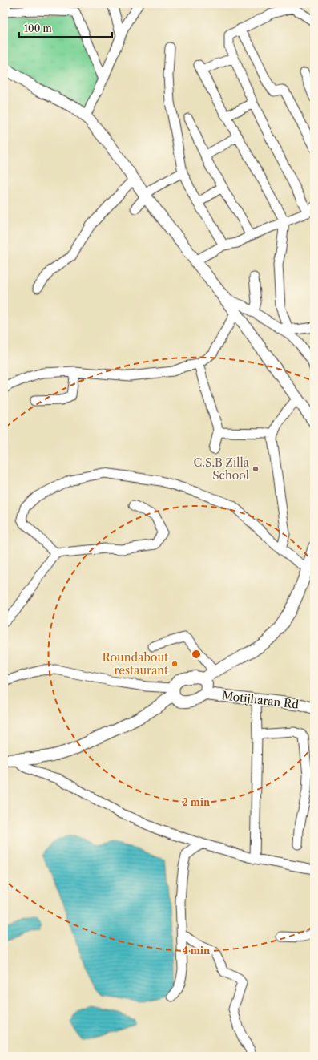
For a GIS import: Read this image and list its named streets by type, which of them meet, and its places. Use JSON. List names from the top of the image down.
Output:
{
  "streets": {
    "main road": ["Motijharan Rd"]
  },
  "places": ["C.S.B Zilla School", "Roundabout restaurant"],
  "scale_bar": "100 m",
  "rings": ["2 min", "4 min"]
}
